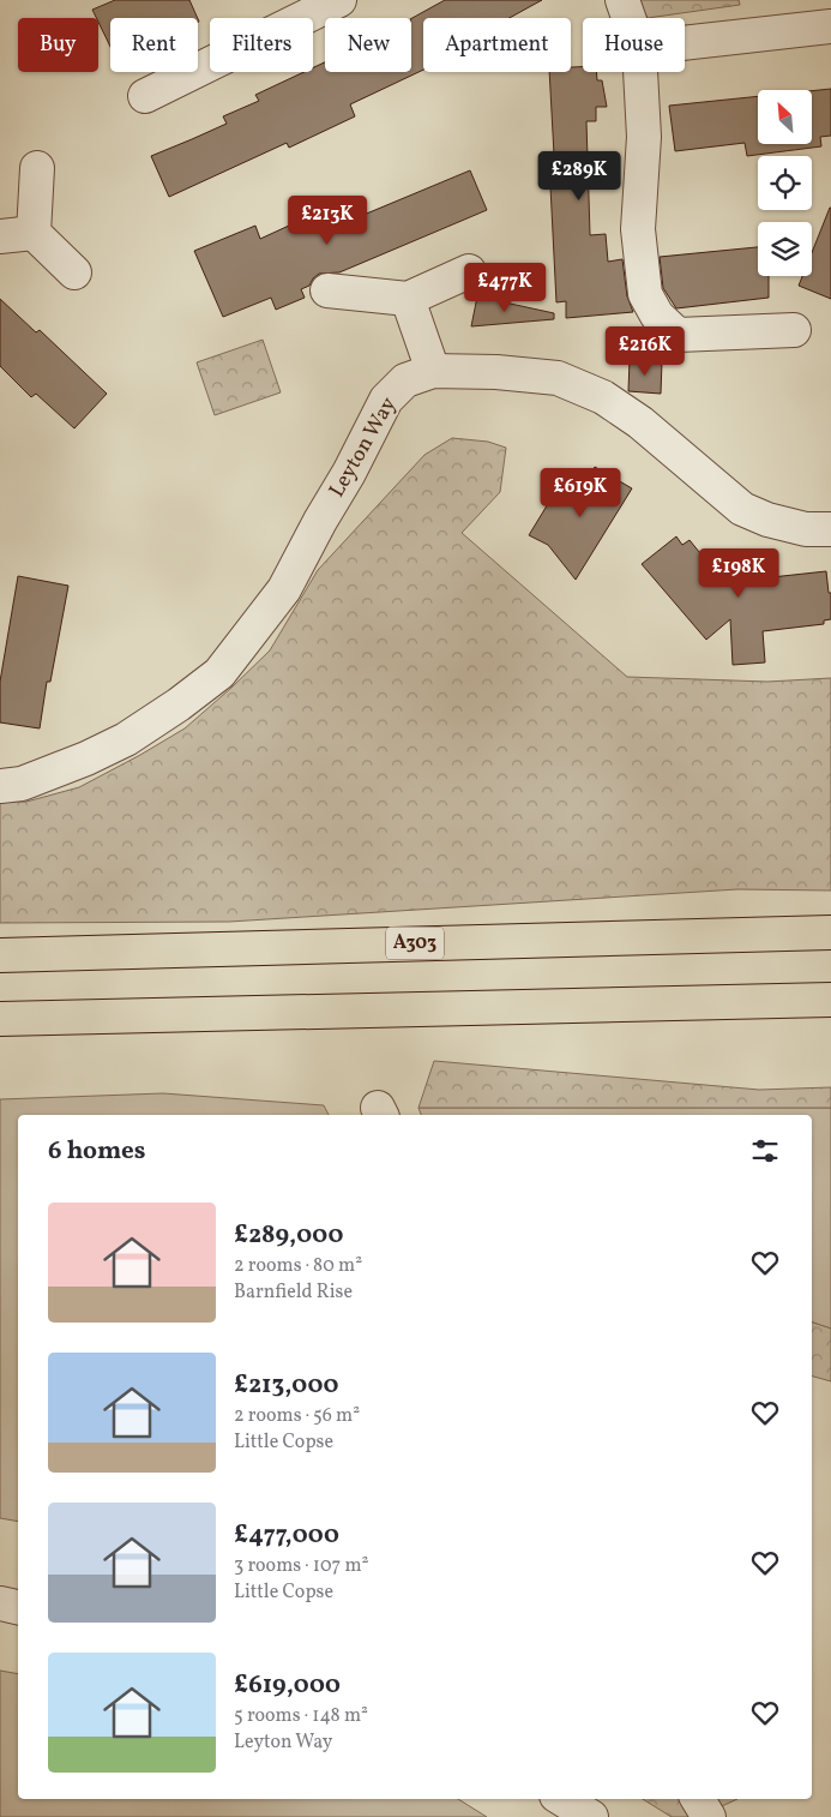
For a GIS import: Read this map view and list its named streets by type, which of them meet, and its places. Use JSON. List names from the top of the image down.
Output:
{
  "streets": {
    "highway": ["A303"],
    "street": ["Leyton Way"]
  },
  "north": "top left",
  "page": {
    "chip": [
      "Buy",
      "Rent",
      "Filters",
      "New",
      "Apartment",
      "House"
    ],
    "price": [
      "£289K",
      "£213K",
      "£477K",
      "£216K",
      "£619K",
      "£198K"
    ],
    "heading": "6 homes",
    "list": [
      {
        "name": "£289,000",
        "note": "2 rooms · 80 m² · Barnfield Rise"
      },
      {
        "name": "£213,000",
        "note": "2 rooms · 56 m² · Little Copse"
      },
      {
        "name": "£477,000",
        "note": "3 rooms · 107 m² · Little Copse"
      },
      {
        "name": "£619,000",
        "note": "5 rooms · 148 m² · Leyton Way"
      }
    ]
  }
}
